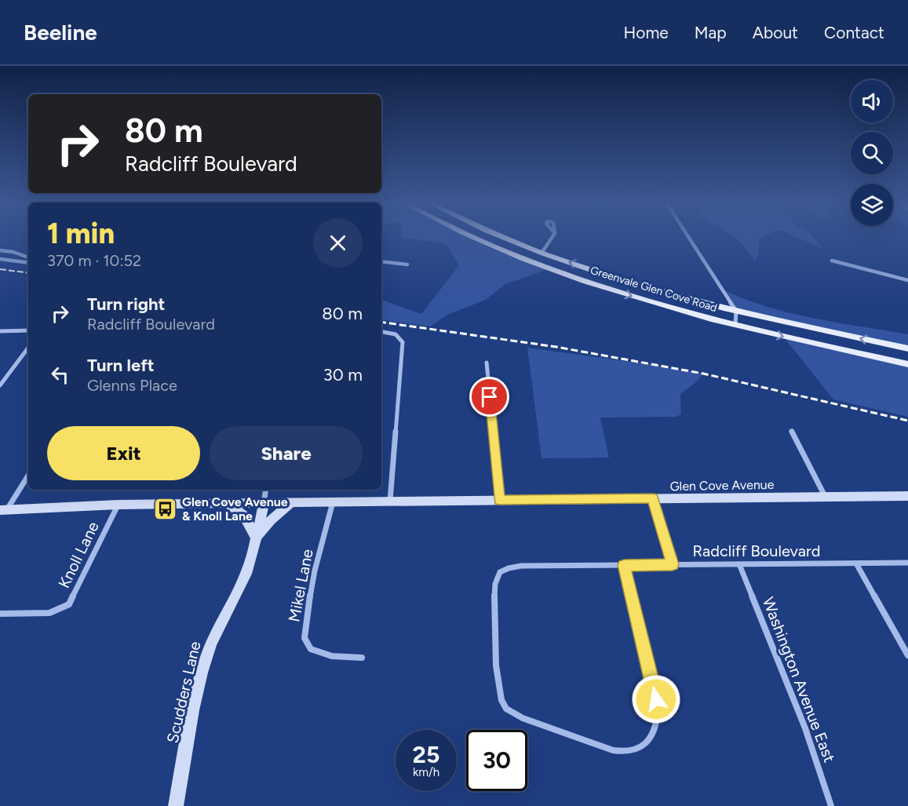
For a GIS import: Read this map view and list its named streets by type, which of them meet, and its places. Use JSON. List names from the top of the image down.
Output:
{
  "streets": {
    "main road": ["Greenvale Glen Cove Road", "Glen Cove Avenue", "Scudders Lane"],
    "street": [
      "Radcliff Boulevard",
      "Knoll Lane",
      "Mikel Lane",
      "Washington Avenue East"
    ]
  },
  "crossings": [
    ["Glen Cove Avenue", "Knoll Lane"],
    ["Glen Cove Avenue", "Mikel Lane"],
    ["Glen Cove Avenue", "Scudders Lane"],
    ["Radcliff Boulevard", "Washington Avenue East"]
  ],
  "places": {
    "bus stop": ["Glen Cove Avenue & Knoll Lane"]
  },
  "page": {
    "header": "Beeline",
    "nav": [
      "Home",
      "Map",
      "About",
      "Contact"
    ],
    "turn": ["80 m", "Radcliff Boulevard"],
    "heading": ["1 min", "370 m · 10:52"],
    "list": [
      {
        "name": "Turn right",
        "note": "Radcliff Boulevard",
        "value": "80 m"
      },
      {
        "name": "Turn left",
        "note": "Glenns Place",
        "value": "30 m"
      }
    ],
    "buttons": ["Exit", "Share"],
    "speed": "25 km/h",
    "limit": "30"
  }
}
